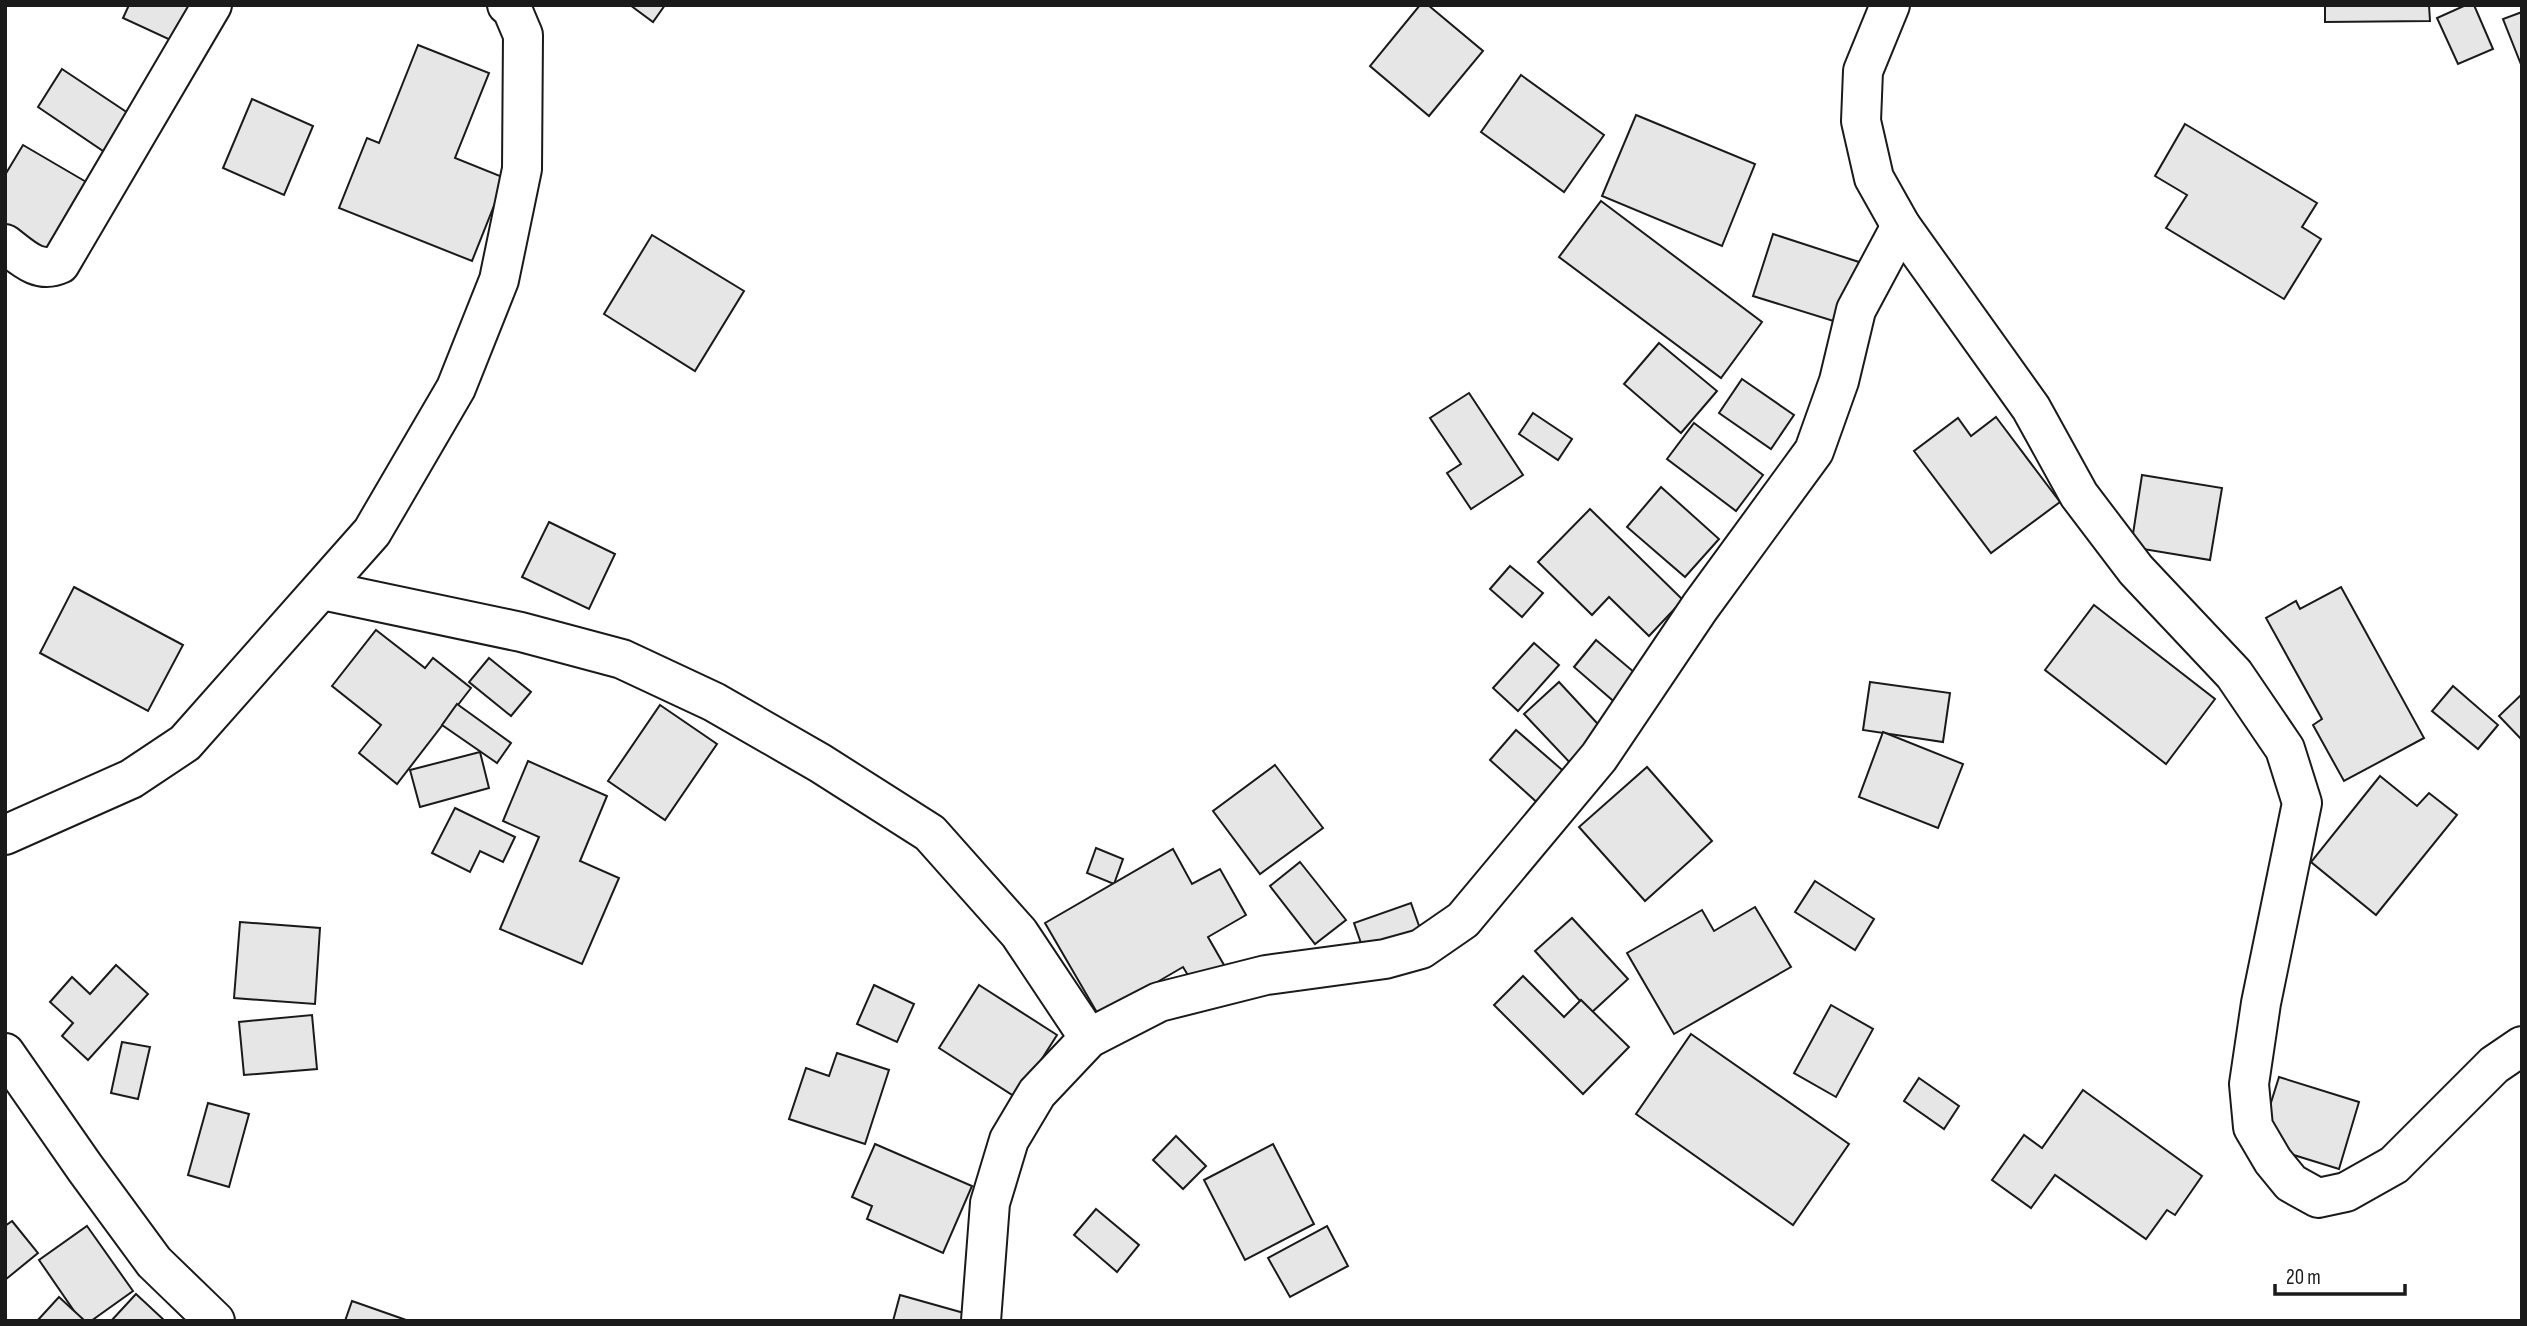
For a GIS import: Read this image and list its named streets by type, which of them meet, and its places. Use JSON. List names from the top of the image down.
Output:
{
  "scale_bar": "20 m"
}
